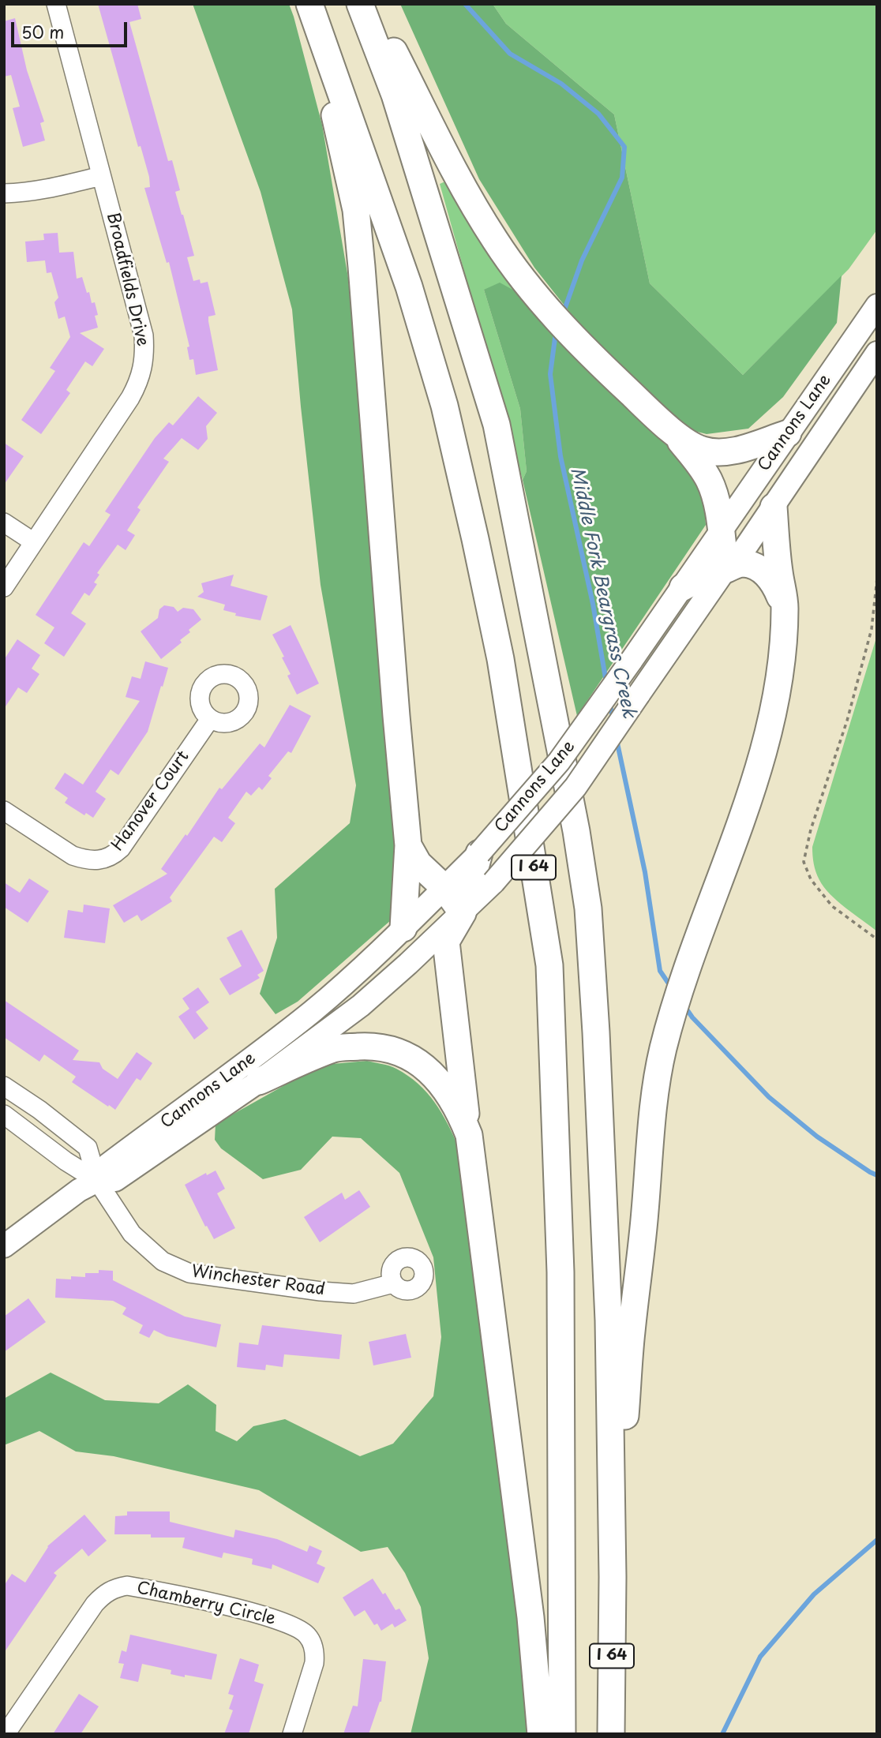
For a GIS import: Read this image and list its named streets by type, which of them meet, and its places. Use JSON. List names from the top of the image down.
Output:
{
  "streets": {
    "highway": ["I 64"],
    "main road": ["Cannons Lane"],
    "street": [
      "Broadfields Drive",
      "Hanover Court",
      "Winchester Road",
      "Chamberry Circle"
    ]
  },
  "crossings": [
    ["Cannons Lane", "Winchester Road"]
  ],
  "water": ["Middle Fork Beargrass Creek"],
  "scale_bar": "50 m"
}
